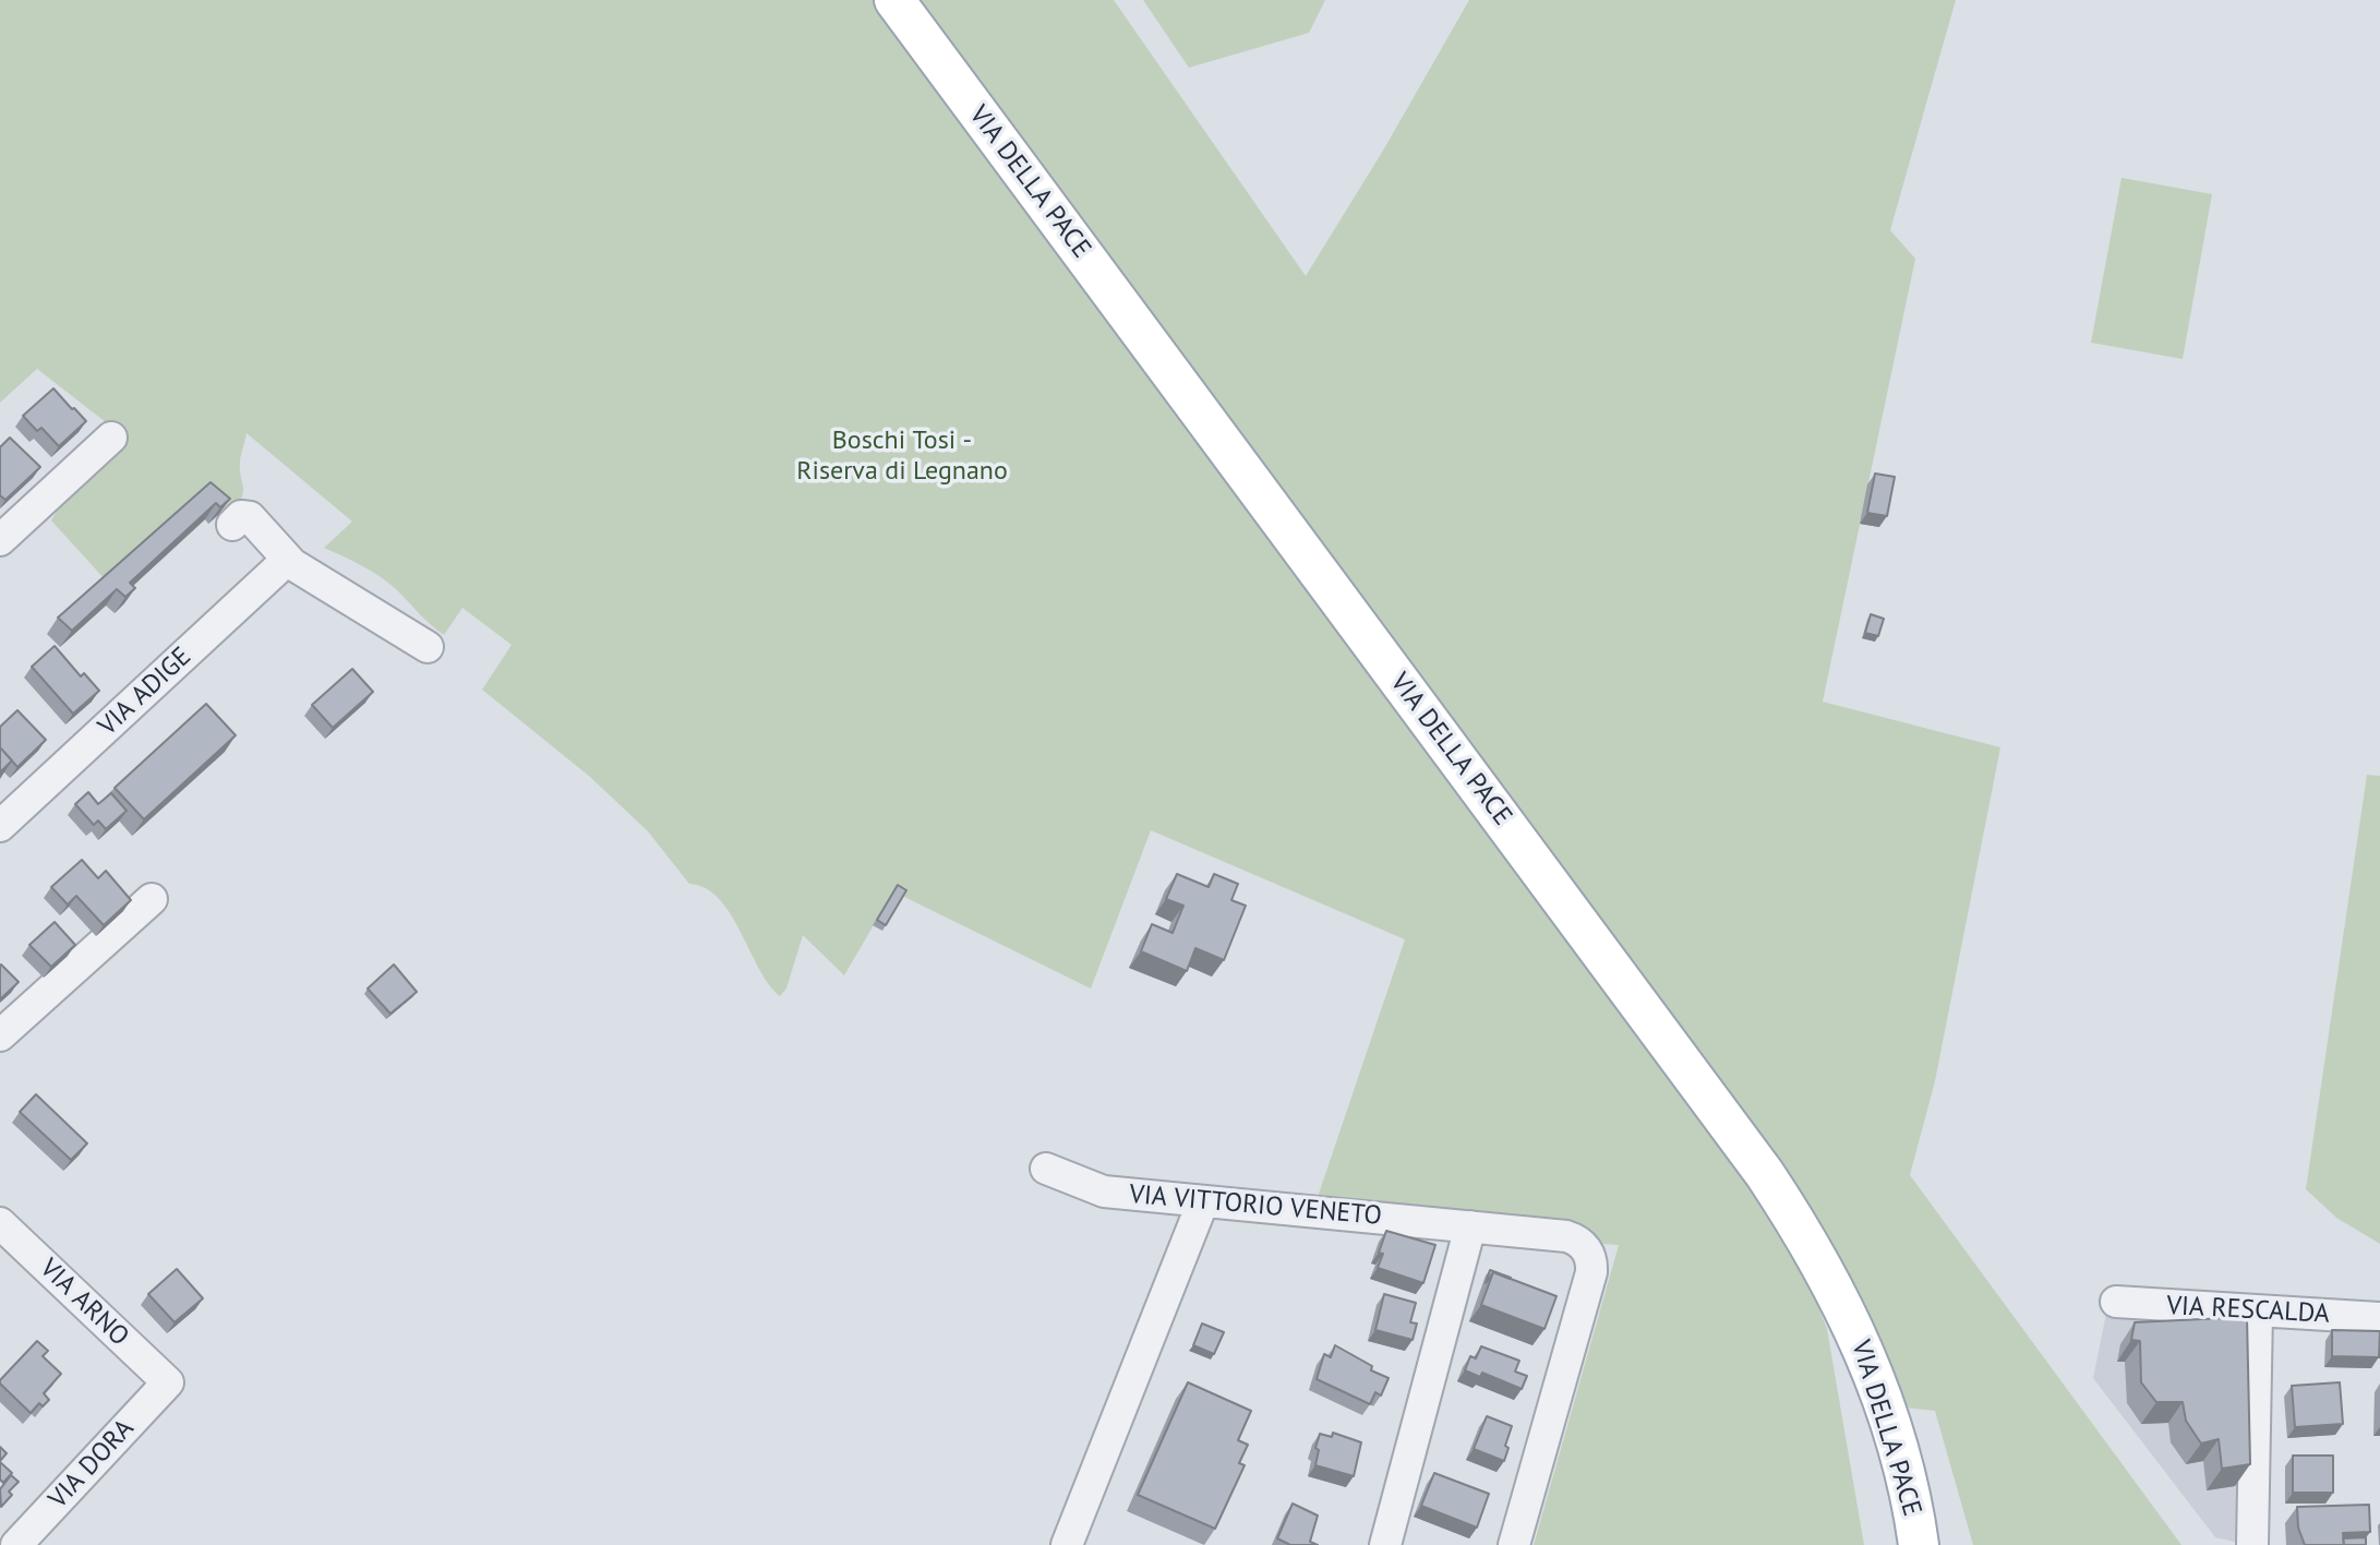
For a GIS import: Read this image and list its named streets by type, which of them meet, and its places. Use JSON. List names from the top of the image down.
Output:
{
  "streets": {
    "main road": ["VIA DELLA PACE"],
    "street": [
      "VIA ADIGE",
      "VIA VITTORIO VENETO",
      "VIA ARNO",
      "VIA RESCALDA",
      "VIA DORA"
    ]
  },
  "crossings": [
    ["VIA ARNO", "VIA DORA"]
  ],
  "parks": ["Boschi Tosi - Riserva di Legnano"]
}
